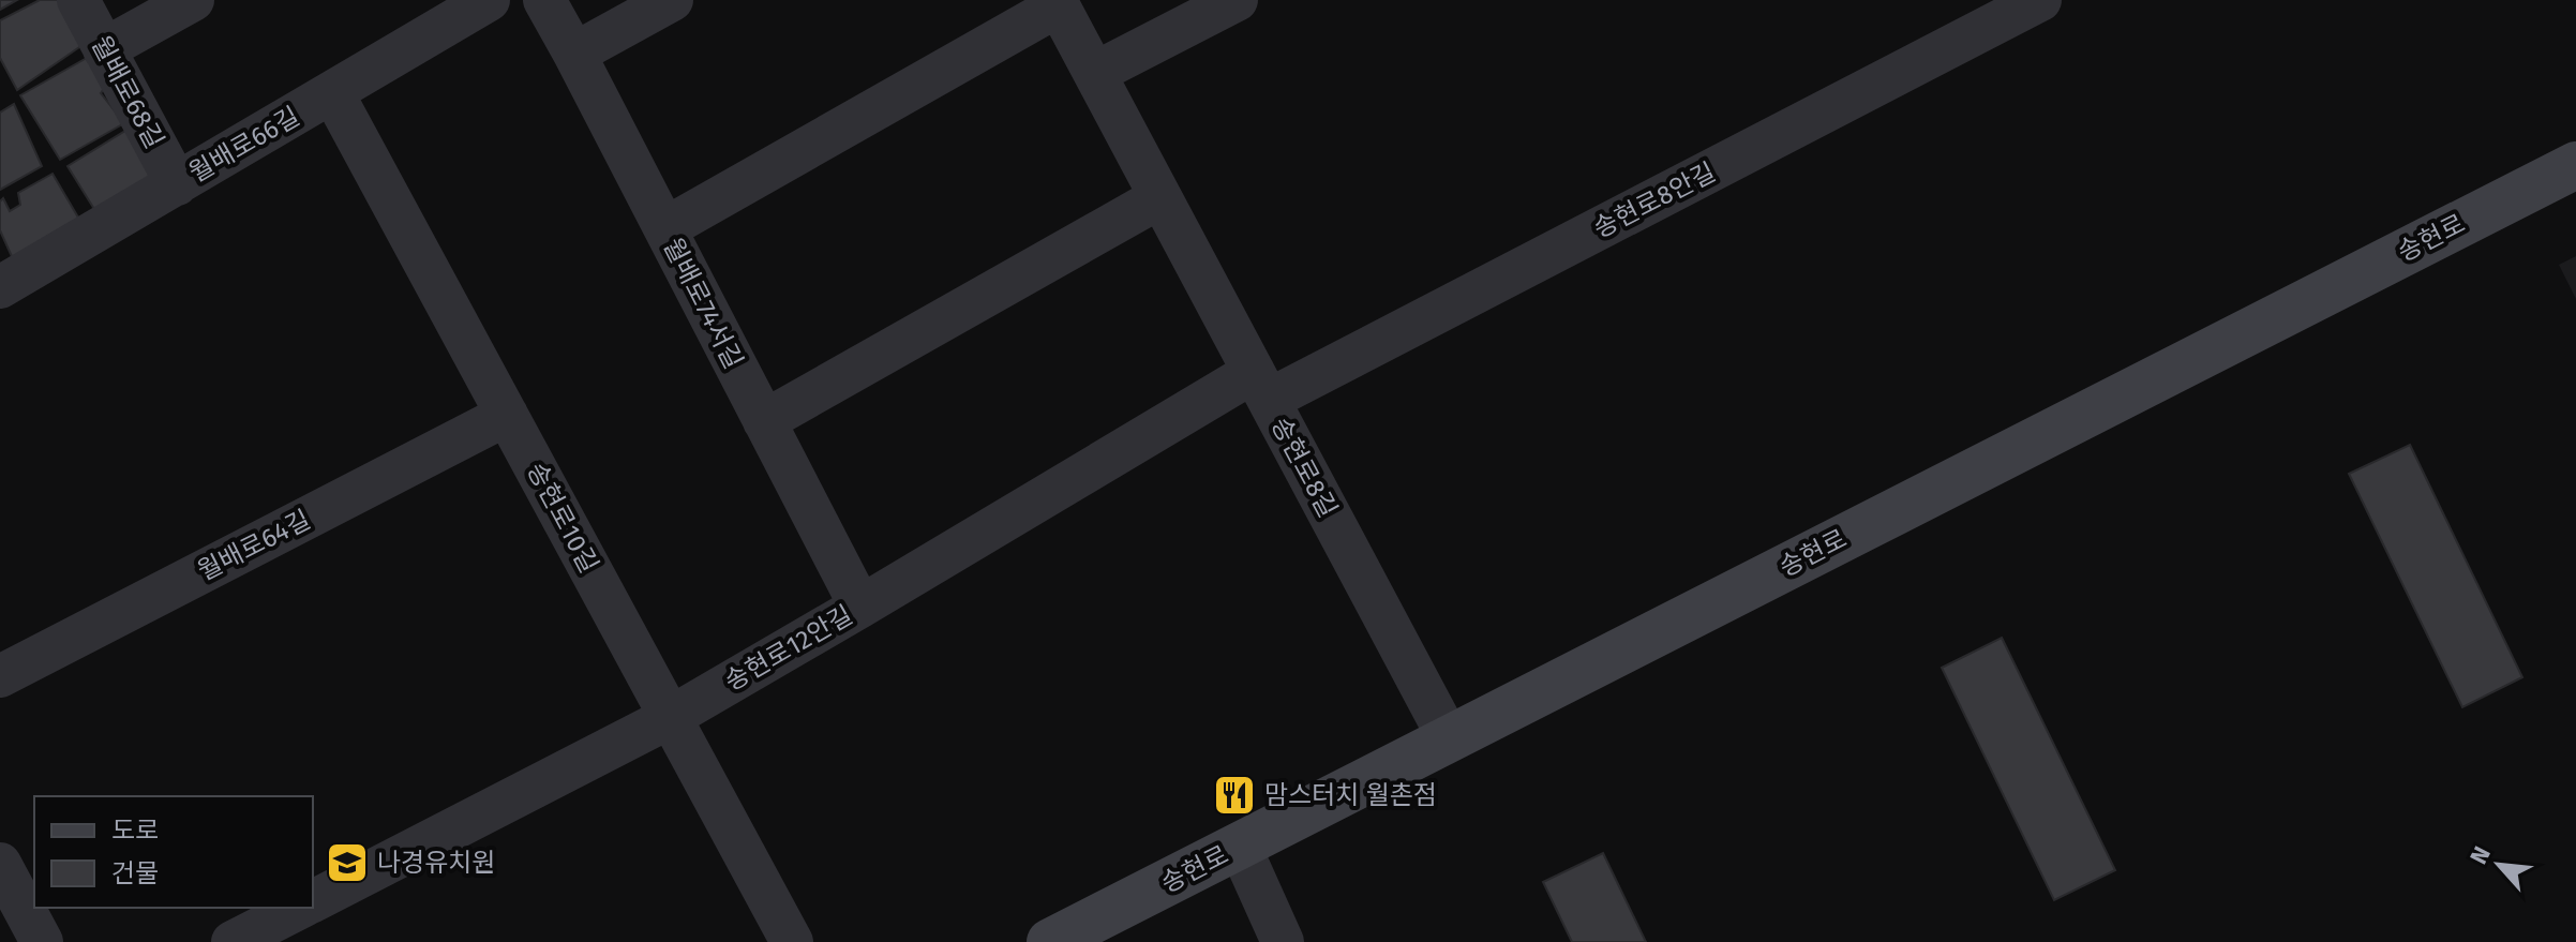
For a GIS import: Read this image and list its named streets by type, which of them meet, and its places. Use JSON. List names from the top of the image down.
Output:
{
  "streets": {
    "main road": ["송현로"],
    "street": [
      "월배로68길",
      "월배로66길",
      "송현로8안길",
      "월배로74서길",
      "송현로8길",
      "송현로10길",
      "월배로64길",
      "송현로12안길"
    ]
  },
  "crossings": [
    ["월배로68길", "월배로66길"],
    ["월배로66길", "송현로10길"],
    ["송현로8안길", "송현로8길"],
    ["송현로8안길", "송현로12안길"],
    ["송현로", "송현로8길"],
    ["월배로74서길", "송현로8길"],
    ["월배로74서길", "송현로12안길"],
    ["송현로8길", "송현로12안길"],
    ["송현로10길", "월배로64길"],
    ["송현로10길", "송현로12안길"]
  ],
  "places": {
    "restaurant": ["맘스터치 월촌점"],
    "school or university": ["나경유치원"]
  },
  "legend": ["도로", "건물"],
  "north": "top left"
}
